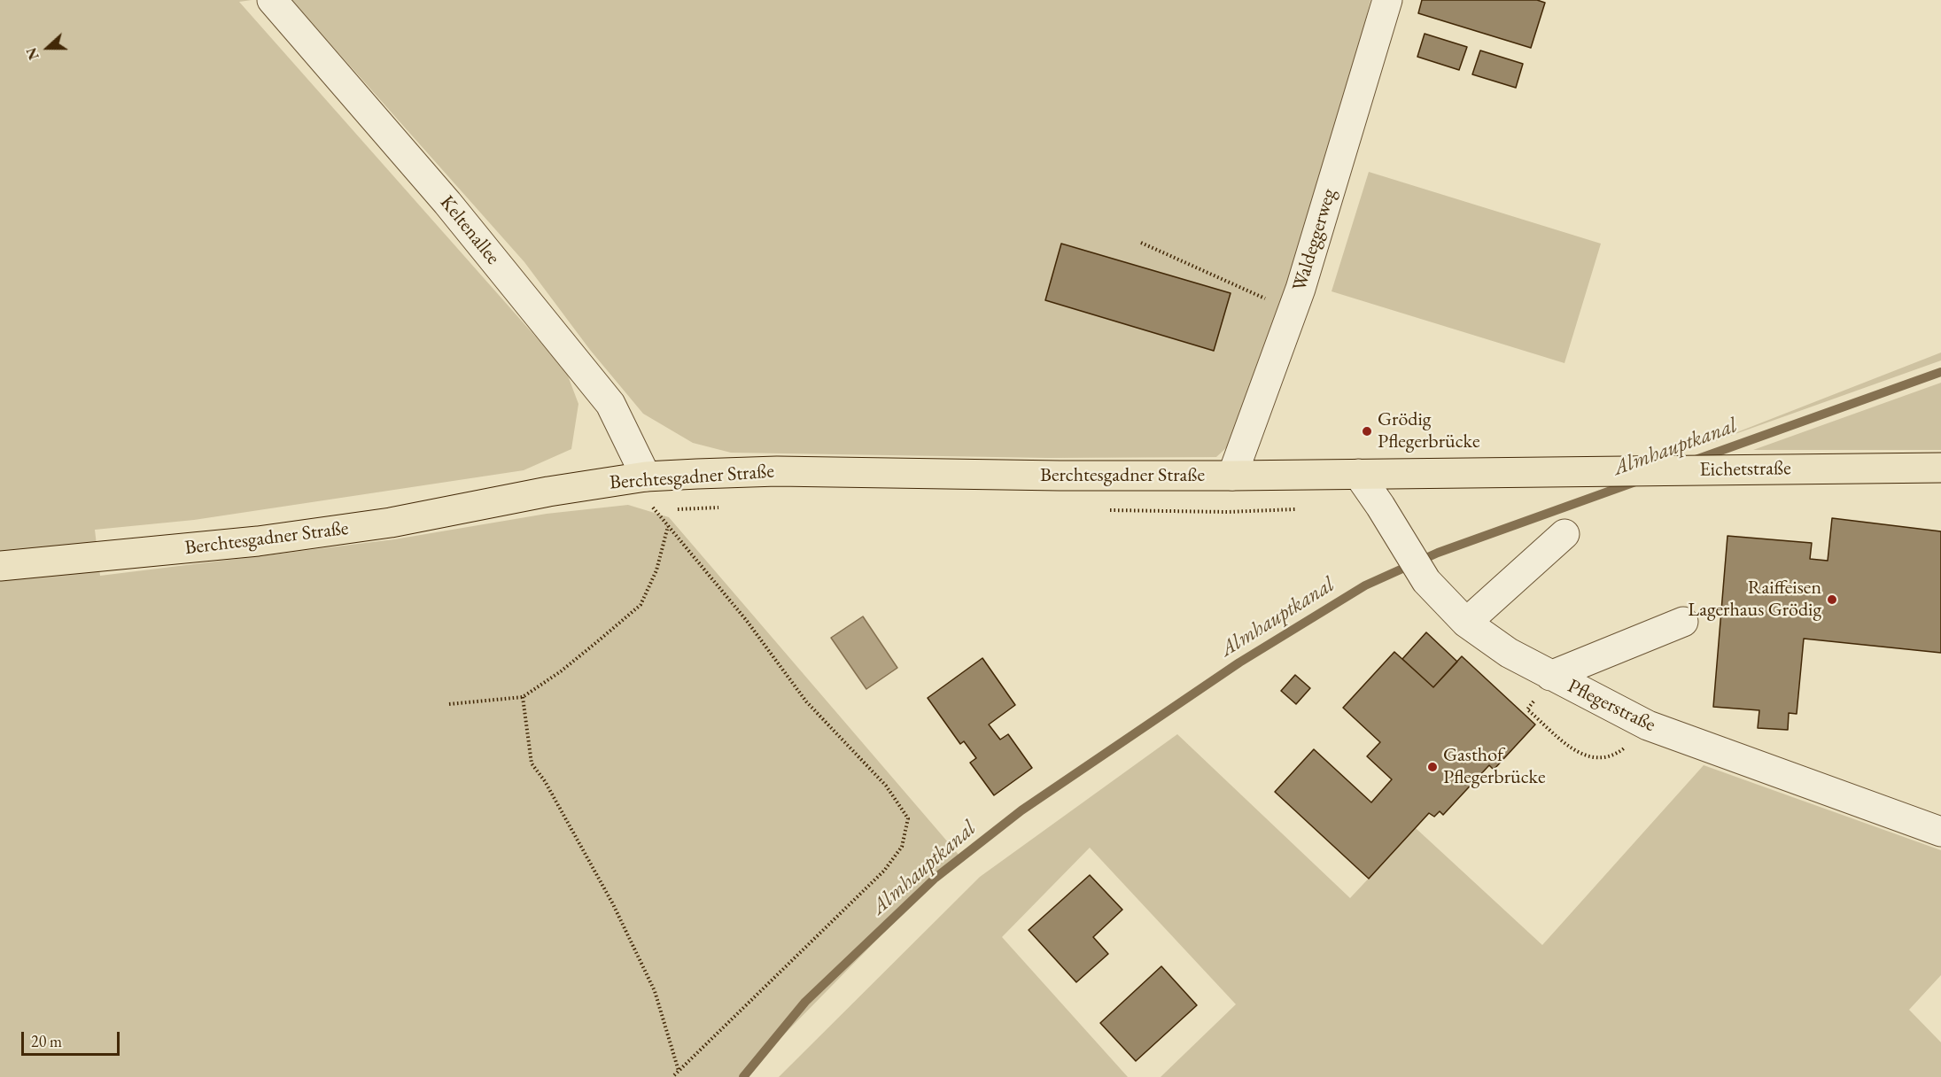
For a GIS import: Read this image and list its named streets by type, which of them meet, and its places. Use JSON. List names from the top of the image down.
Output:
{
  "streets": {
    "main road": ["Eichetstraße", "Berchtesgadner Straße"],
    "street": ["Keltenallee", "Waldeggerweg", "Pflegerstraße"]
  },
  "crossings": [
    ["Keltenallee", "Berchtesgadner Straße"],
    ["Waldeggerweg", "Berchtesgadner Straße"],
    ["Eichetstraße", "Berchtesgadner Straße"],
    ["Eichetstraße", "Pflegerstraße"],
    ["Berchtesgadner Straße", "Pflegerstraße"]
  ],
  "water": ["Almhauptkanal"],
  "places": ["Grödig Pflegerbrücke", "Raiffeisen Lagerhaus Grödig", "Gasthof Pflegerbrücke"],
  "scale_bar": "20 m",
  "north": "left"
}
